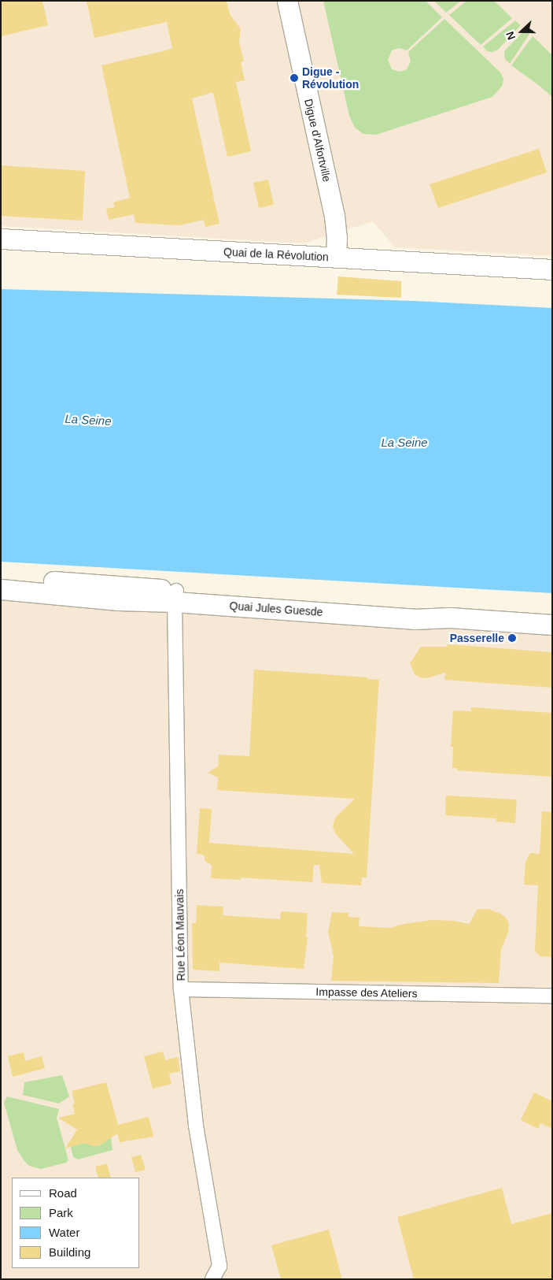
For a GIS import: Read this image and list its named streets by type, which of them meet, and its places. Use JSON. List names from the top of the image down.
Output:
{
  "streets": {
    "main road": ["Digue d'Alfortville", "Quai de la Révolution", "Quai Jules Guesde"],
    "street": ["Rue Léon Mauvais", "Impasse des Ateliers"]
  },
  "crossings": [
    ["Digue d'Alfortville", "Quai de la Révolution"],
    ["Quai Jules Guesde", "Rue Léon Mauvais"],
    ["Rue Léon Mauvais", "Impasse des Ateliers"]
  ],
  "water": ["La Seine"],
  "places": ["Digue - Révolution", "Passerelle"],
  "legend": [
    "Road",
    "Park",
    "Water",
    "Building"
  ],
  "north": "left"
}
